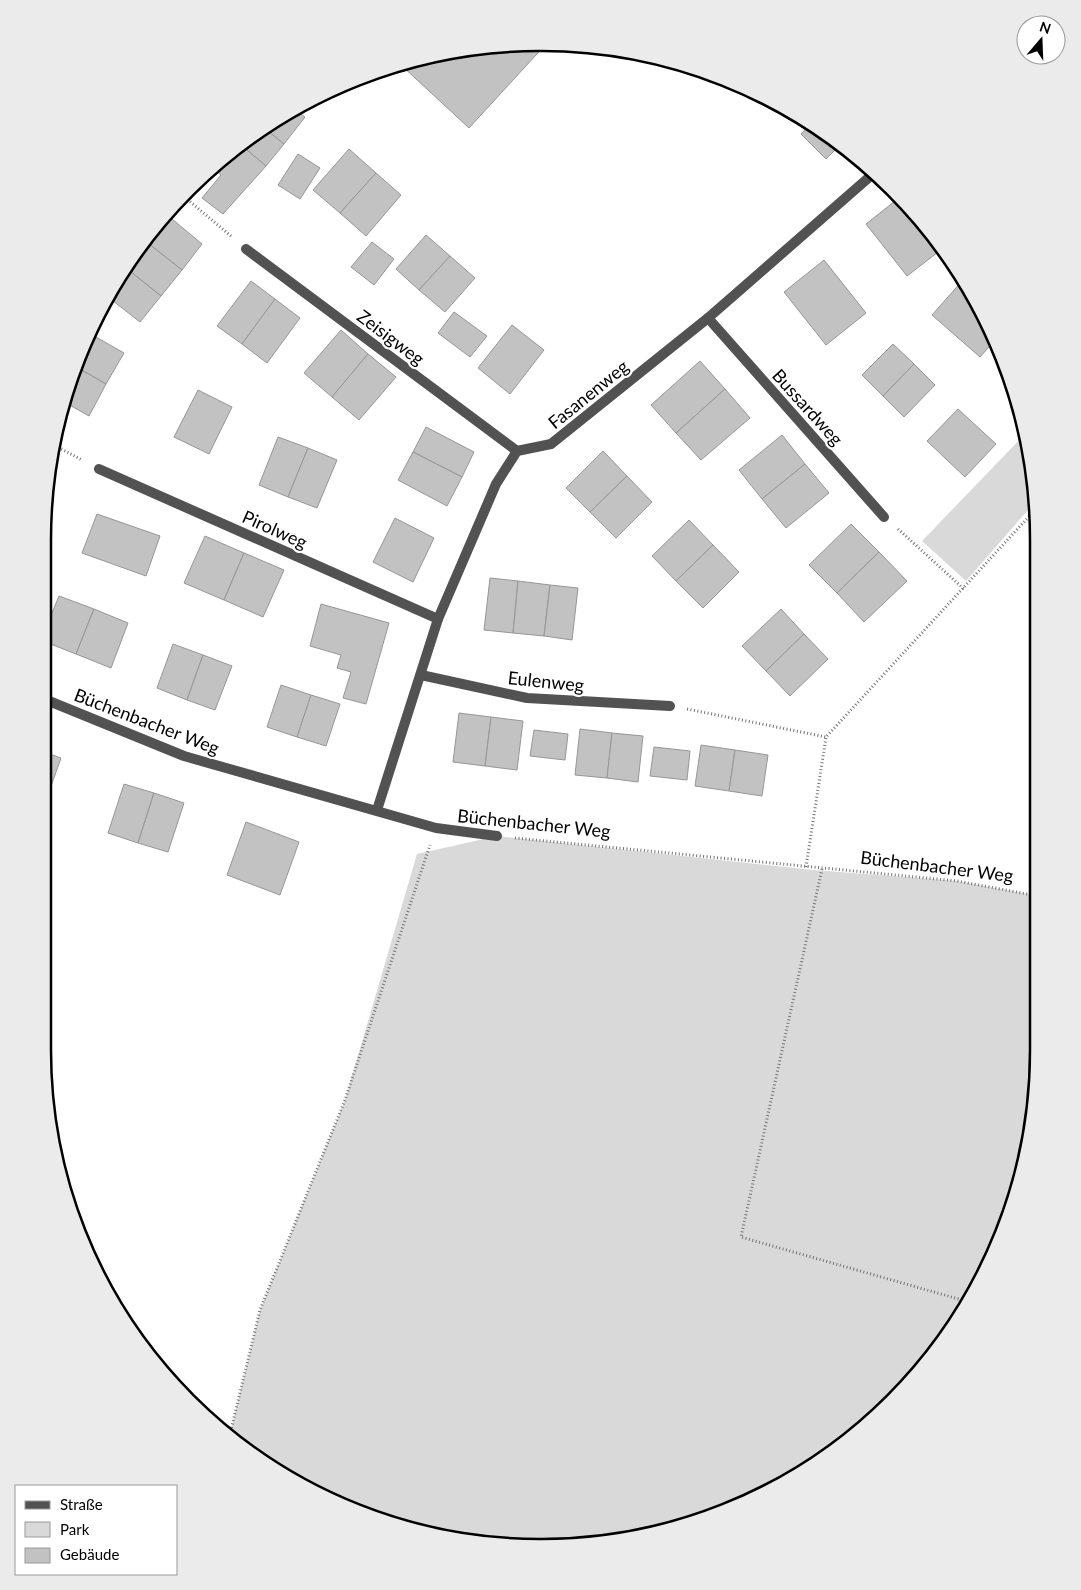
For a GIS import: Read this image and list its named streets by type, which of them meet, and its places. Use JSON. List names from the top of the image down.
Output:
{
  "streets": {
    "street": [
      "Zeisigweg",
      "Fasanenweg",
      "Bussardweg",
      "Pirolweg",
      "Eulenweg",
      "Büchenbacher Weg"
    ]
  },
  "crossings": [
    ["Zeisigweg", "Fasanenweg"],
    ["Fasanenweg", "Bussardweg"]
  ],
  "legend": ["Straße", "Park", "Gebäude"],
  "north": "top"
}
